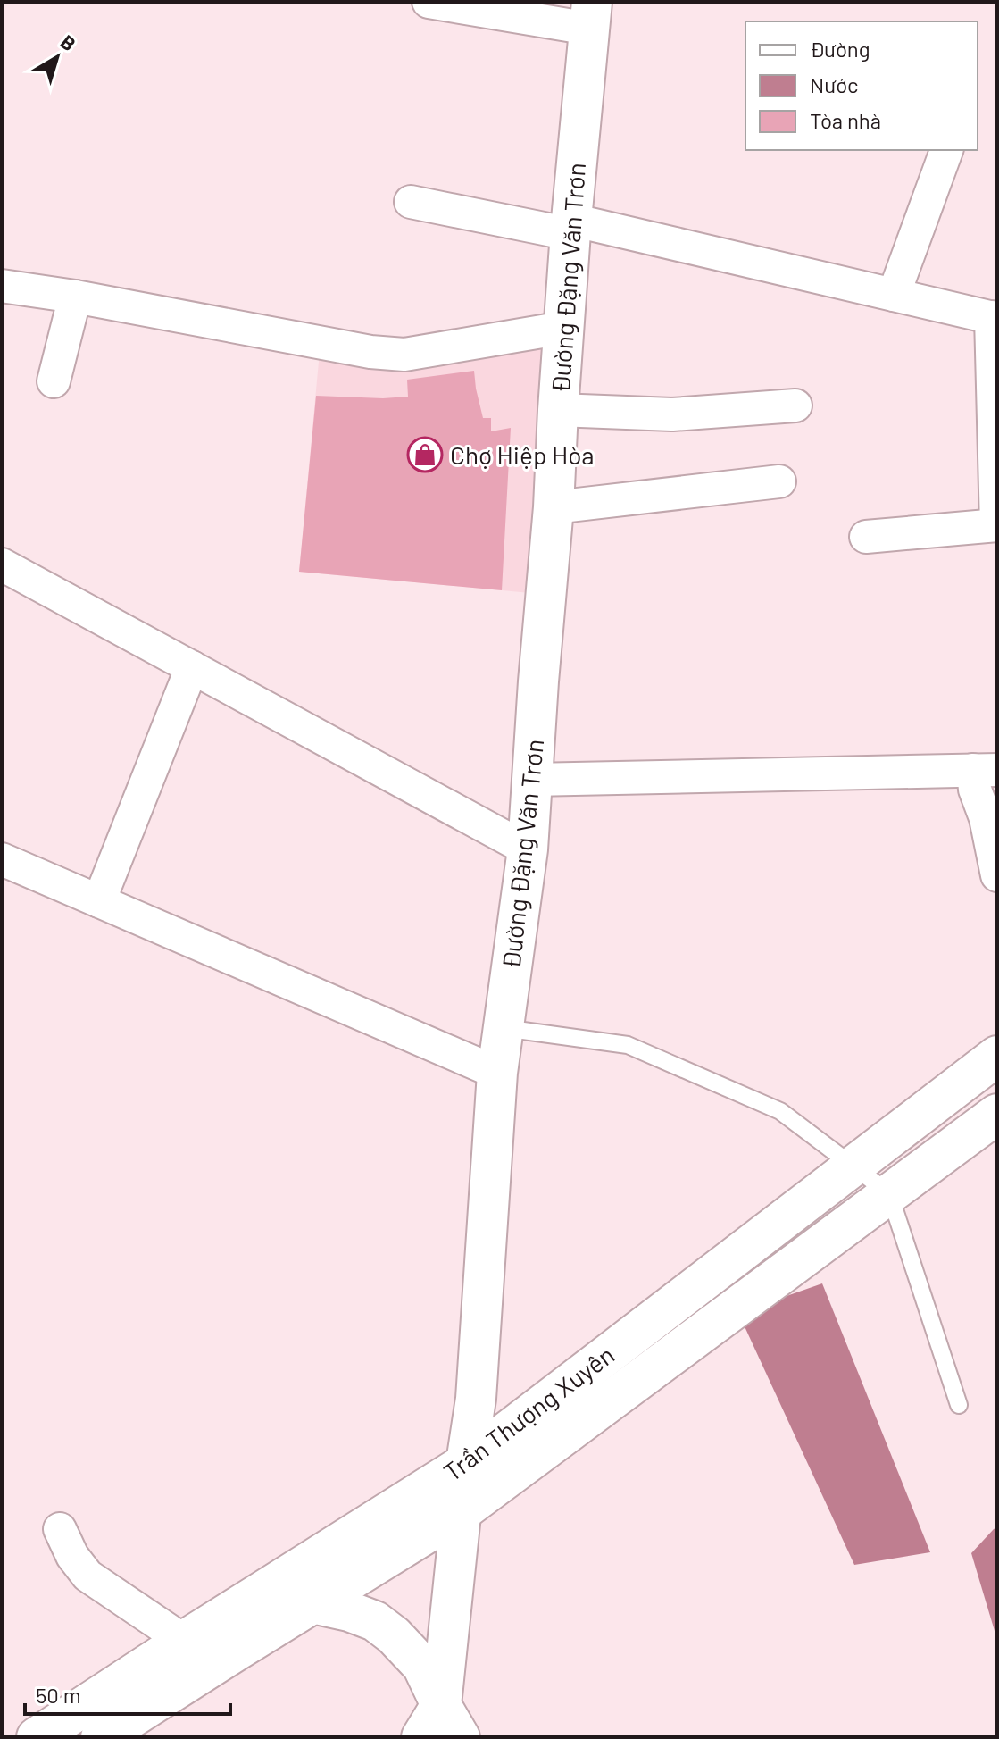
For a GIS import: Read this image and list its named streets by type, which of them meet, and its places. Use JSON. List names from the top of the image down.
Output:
{
  "streets": {
    "main road": ["Đường Đặng Văn Trơn", "Trần Thượng Xuyên"]
  },
  "crossings": [
    ["Đường Đặng Văn Trơn", "Trần Thượng Xuyên"]
  ],
  "places": {
    "shop": ["Chợ Hiệp Hòa"]
  },
  "legend": ["Đường", "Nước", "Tòa nhà"],
  "scale_bar": "50 m",
  "north": "top right"
}
